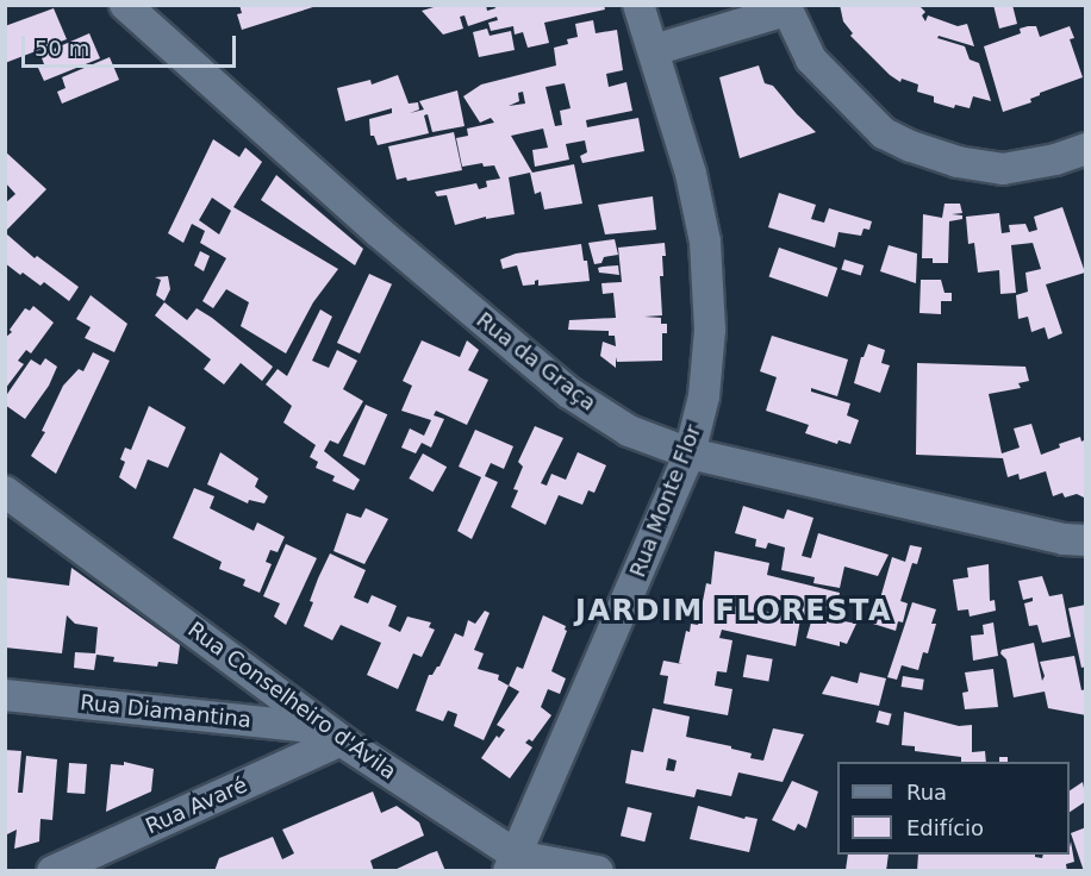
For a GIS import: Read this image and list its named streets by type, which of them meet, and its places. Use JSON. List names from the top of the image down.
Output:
{
  "streets": {
    "street": [
      "Rua da Graça",
      "Rua Monte Flor",
      "Rua Conselheiro d'Ávila",
      "Rua Diamantina",
      "Rua Avaré"
    ]
  },
  "crossings": [
    ["Rua da Graça", "Rua Monte Flor"],
    ["Rua Monte Flor", "Rua Conselheiro d'Ávila"],
    ["Rua Conselheiro d'Ávila", "Rua Diamantina"],
    ["Rua Conselheiro d'Ávila", "Rua Avaré"],
    ["Rua Diamantina", "Rua Avaré"]
  ],
  "districts": ["JARDIM FLORESTA"],
  "legend": ["Rua", "Edifício"],
  "scale_bar": "50 m"
}
